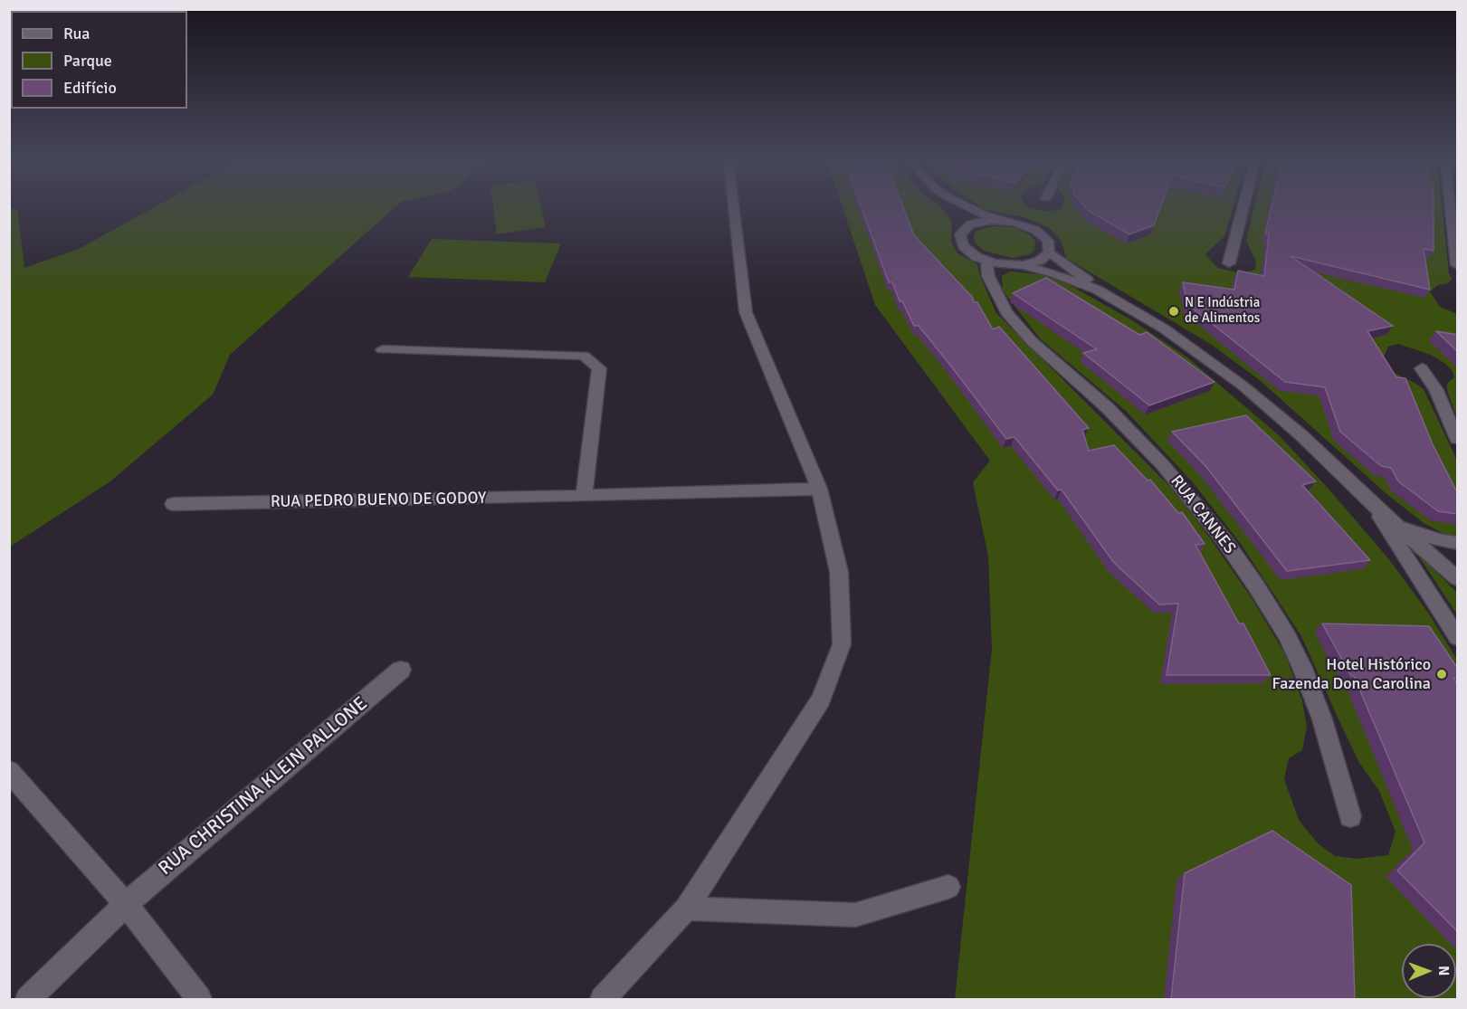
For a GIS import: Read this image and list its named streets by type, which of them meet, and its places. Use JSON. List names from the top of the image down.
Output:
{
  "streets": {
    "street": ["RUA PEDRO BUENO DE GODOY", "RUA CANNES", "RUA CHRISTINA KLEIN PALLONE"]
  },
  "places": ["N E Indústria de Alimentos", "Hotel Histórico Fazenda Dona Carolina"],
  "legend": ["Rua", "Parque", "Edifício"],
  "north": "right"
}
